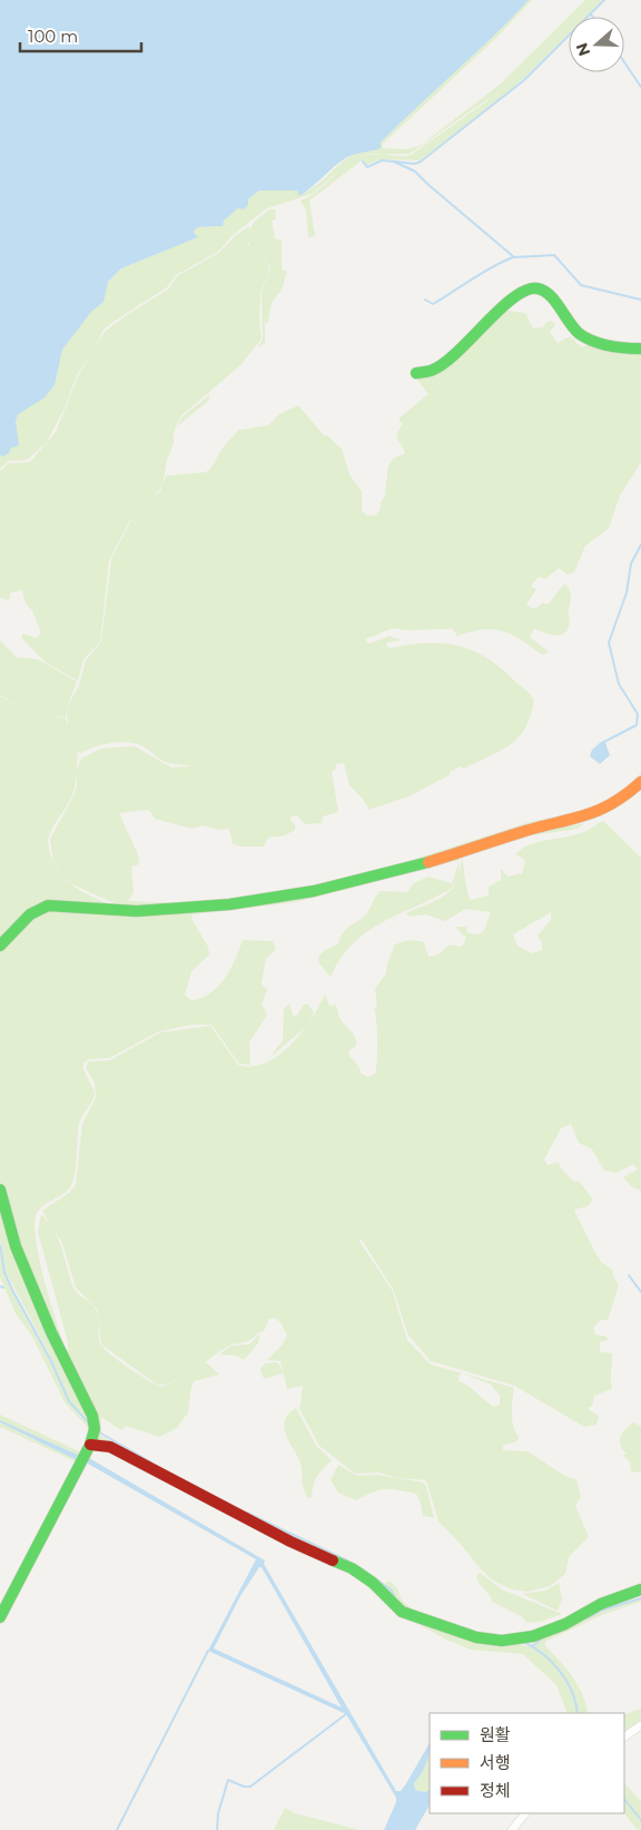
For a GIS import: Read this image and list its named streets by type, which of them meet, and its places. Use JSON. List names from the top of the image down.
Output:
{
  "legend": ["원활", "서행", "정체"],
  "scale_bar": "100 m",
  "north": "left"
}
